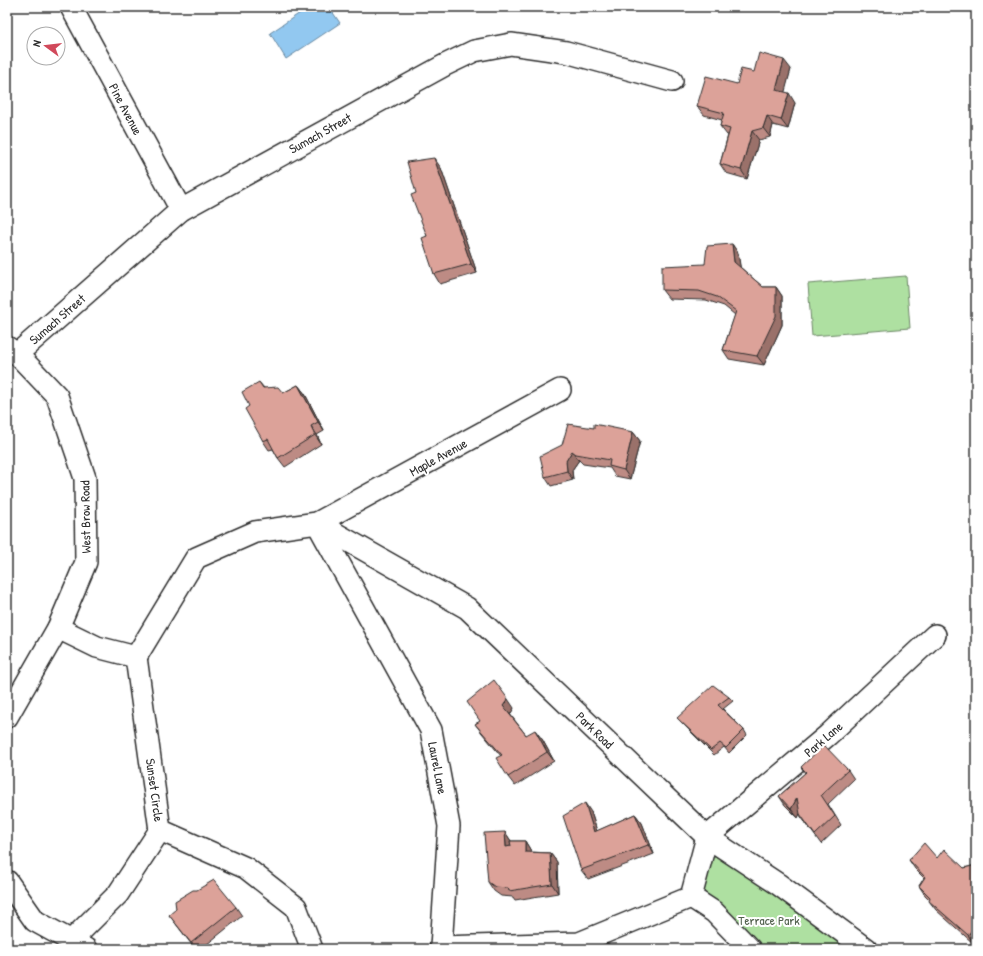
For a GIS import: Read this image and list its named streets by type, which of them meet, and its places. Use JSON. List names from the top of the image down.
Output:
{
  "streets": {
    "street": [
      "Pine Avenue",
      "Sumach Street",
      "Maple Avenue",
      "West Brow Road",
      "Park Road",
      "Park Lane",
      "Laurel Lane",
      "Sunset Circle"
    ]
  },
  "crossings": [
    ["Pine Avenue", "Sumach Street"],
    ["Sumach Street", "West Brow Road"],
    ["Maple Avenue", "Park Road"],
    ["Maple Avenue", "Laurel Lane"],
    ["Park Road", "Park Lane"],
    ["Park Road", "Laurel Lane"]
  ],
  "parks": ["Terrace Park"],
  "north": "left"
}
